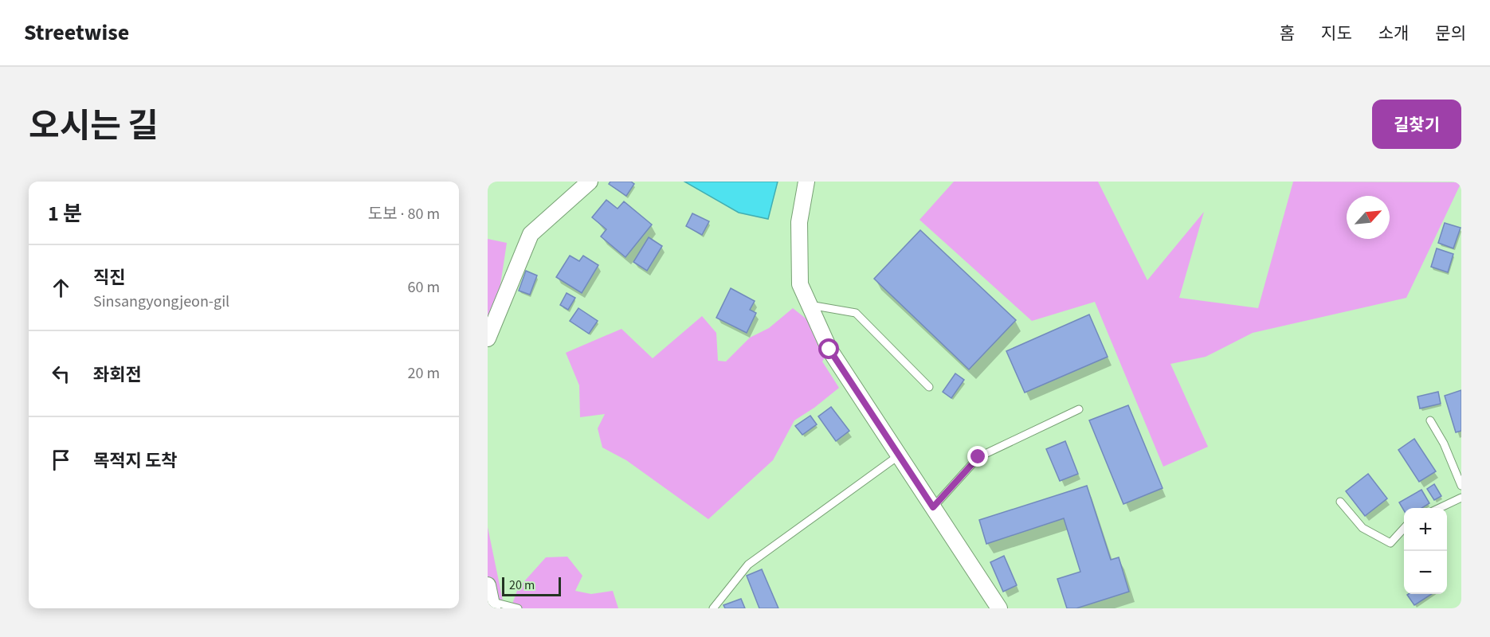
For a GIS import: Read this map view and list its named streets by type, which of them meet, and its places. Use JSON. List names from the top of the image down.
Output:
{
  "scale_bar": "20 m",
  "north": "top right",
  "page": {
    "header": "Streetwise",
    "nav": [
      "홈",
      "지도",
      "소개",
      "문의"
    ],
    "title": "오시는 길",
    "buttons": "길찾기",
    "heading": ["1 분", "도보 · 80 m"],
    "list": [
      ["직진", "Sinsangyongjeon-gil", "60 m"],
      ["좌회전", "20 m"],
      "목적지 도착"
    ],
    "map_buttons": ["+", "−"],
    "scale": "20 m"
  }
}
